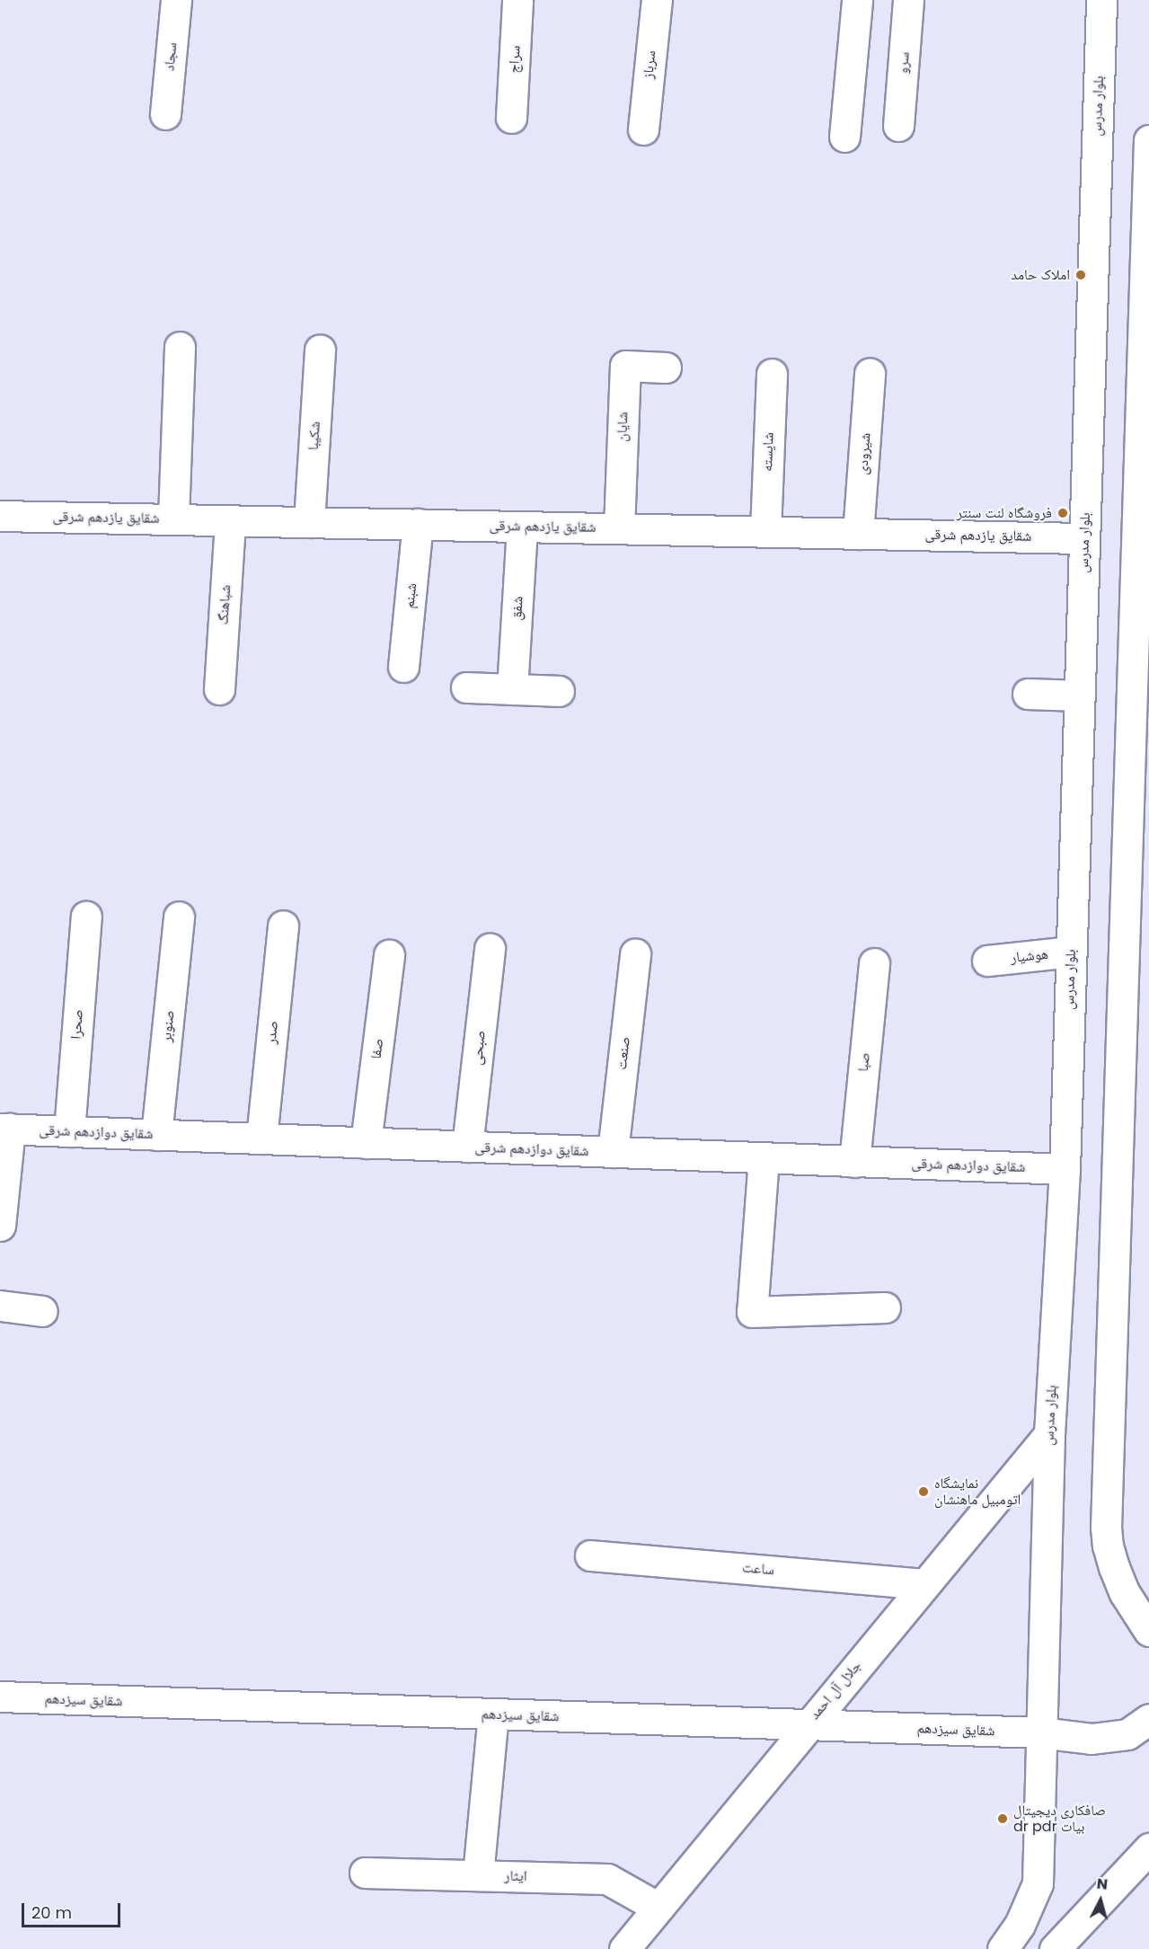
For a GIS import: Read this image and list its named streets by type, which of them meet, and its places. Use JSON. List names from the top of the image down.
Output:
{
  "streets": {
    "street": [
      "سجاد",
      "سراج",
      "سرو",
      "سرباز",
      "بلوار مدرس",
      "شایان",
      "شکیبا",
      "شایسته",
      "شیرودی",
      "شقایق یازدهم شرقی",
      "شبنم",
      "شباهنگ",
      "شفق",
      "هوشیار",
      "صحرا",
      "صنوبر",
      "صدر",
      "صبحی",
      "صفا",
      "صنعت",
      "صبا",
      "شقایق دوازدهم شرقی",
      "ساعت",
      "جلال آل احمد",
      "شقایق سیزدهم",
      "ایثار"
    ]
  },
  "crossings": [
    ["بلوار مدرس", "شقایق یازدهم شرقی"],
    ["بلوار مدرس", "هوشیار"],
    ["بلوار مدرس", "شقایق دوازدهم شرقی"],
    ["بلوار مدرس", "جلال آل احمد"],
    ["بلوار مدرس", "شقایق سیزدهم"],
    ["شایان", "شقایق یازدهم شرقی"],
    ["شکیبا", "شقایق یازدهم شرقی"],
    ["شایسته", "شقایق یازدهم شرقی"],
    ["شیرودی", "شقایق یازدهم شرقی"],
    ["شقایق یازدهم شرقی", "شبنم"],
    ["شقایق یازدهم شرقی", "شباهنگ"],
    ["شقایق یازدهم شرقی", "شفق"],
    ["صحرا", "شقایق دوازدهم شرقی"],
    ["صنوبر", "شقایق دوازدهم شرقی"],
    ["صدر", "شقایق دوازدهم شرقی"],
    ["صبحی", "شقایق دوازدهم شرقی"],
    ["صفا", "شقایق دوازدهم شرقی"],
    ["صنعت", "شقایق دوازدهم شرقی"],
    ["صبا", "شقایق دوازدهم شرقی"],
    ["ساعت", "جلال آل احمد"],
    ["جلال آل احمد", "شقایق سیزدهم"],
    ["جلال آل احمد", "ایثار"]
  ],
  "places": [
    "املاک حامد",
    "فروشگاه لنت سنتر",
    "نمایشگاه اتومبیل ماهنشان",
    "صافکاری دیجیتال dr pdr بیات"
  ],
  "scale_bar": "20 m",
  "north": "top"
}
